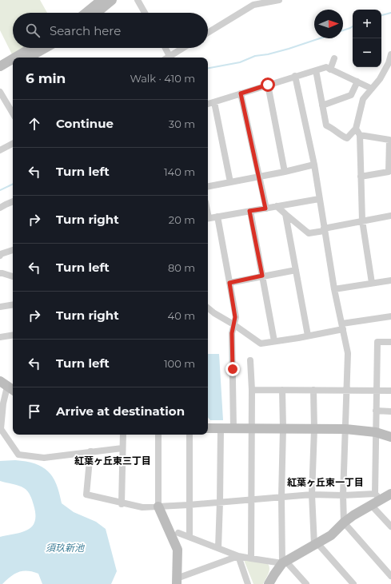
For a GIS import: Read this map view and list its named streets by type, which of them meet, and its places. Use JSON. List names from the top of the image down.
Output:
{
  "districts": ["紅葉ヶ丘東三丁目", "紅葉ヶ丘東一丁目"],
  "water": ["須玖新池"],
  "north": "right",
  "page": {
    "map_buttons": ["+", "−"],
    "search": "Search here",
    "heading": ["6 min", "Walk · 410 m"],
    "list": [
      ["Continue", "30 m"],
      ["Turn left", "140 m"],
      ["Turn right", "20 m"],
      ["Turn left", "80 m"],
      ["Turn right", "40 m"],
      ["Turn left", "100 m"],
      "Arrive at destination"
    ]
  }
}
